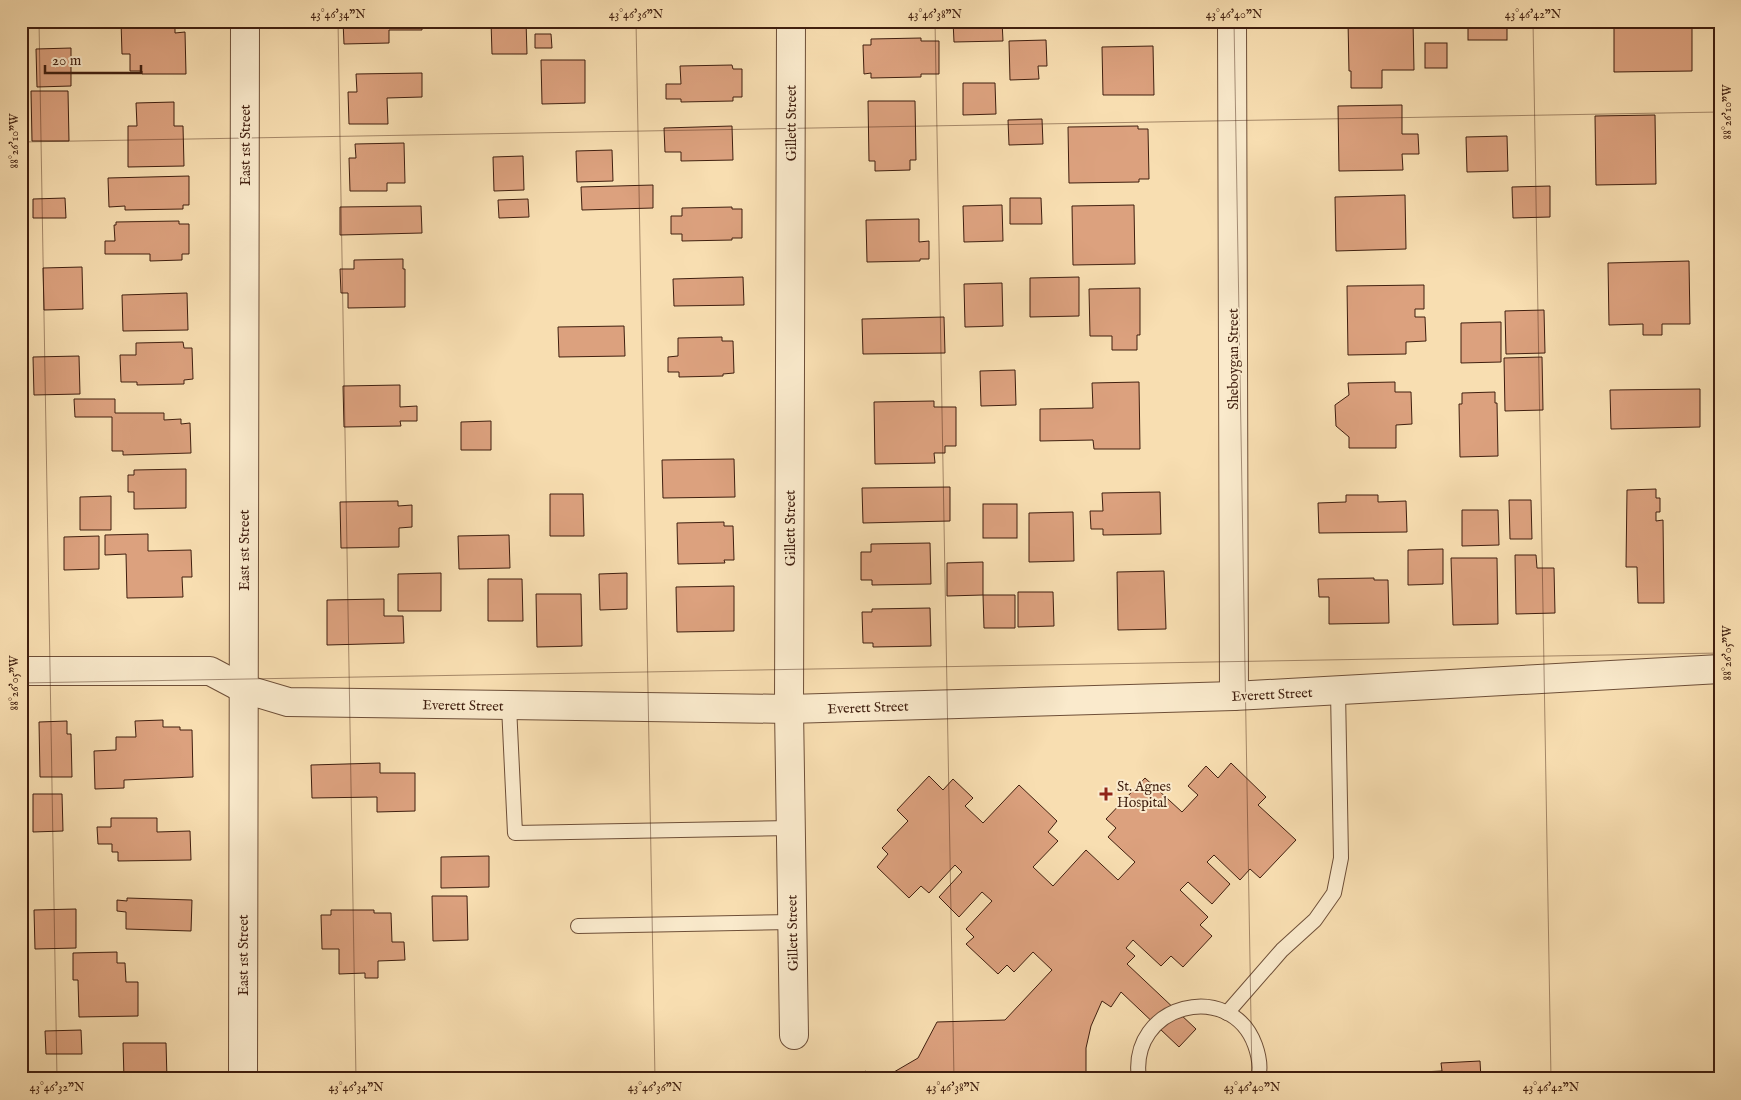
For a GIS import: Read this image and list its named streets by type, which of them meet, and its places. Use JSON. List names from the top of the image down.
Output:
{
  "streets": {
    "street": [
      "Gillett Street",
      "East 1st Street",
      "Sheboygan Street",
      "Everett Street"
    ]
  },
  "crossings": [
    ["Gillett Street", "Everett Street"],
    ["East 1st Street", "Everett Street"],
    ["Sheboygan Street", "Everett Street"]
  ],
  "places": {
    "health": ["St. Agnes Hospital"]
  },
  "scale_bar": "20 m",
  "coordinates": [
    "43°46'34\"N",
    "43°46'36\"N",
    "43°46'38\"N",
    "43°46'40\"N",
    "43°46'42\"N",
    "88°26'10\"W",
    "88°26'05\"W",
    "43°46'32\"N"
  ]
}
